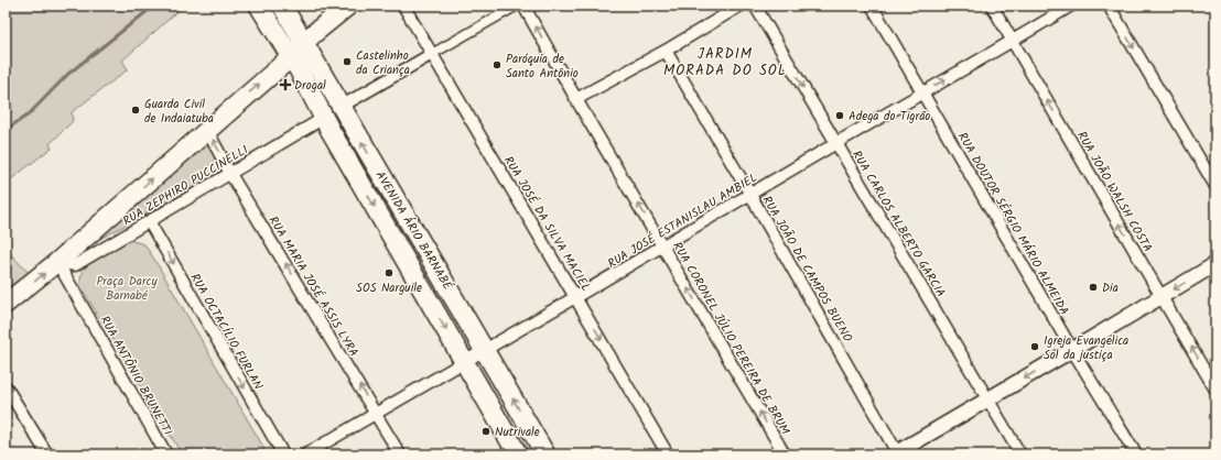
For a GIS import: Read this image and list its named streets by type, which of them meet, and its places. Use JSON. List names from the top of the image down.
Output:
{
  "streets": {
    "main road": ["AVENIDA ÁRIO BARNABÉ"],
    "street": [
      "RUA ZEPHIRO PUCCINELLI",
      "RUA JOÃO WALSH COSTA",
      "RUA JOSÉ ESTANISLAU AMBIEL",
      "RUA JOSÉ DA SILVA MACIEL",
      "RUA CARLOS ALBERTO GARCIA",
      "RUA DOUTOR SÉRGIO MÁRIO ALMEIDA",
      "RUA JOÃO DE CAMPOS BUENO",
      "RUA MARIA JOSÉ ASSIS LYRA",
      "RUA OCTACÍLIO FURLAN",
      "RUA CORONEL JÚLIO PEREIRA DE BRUM",
      "RUA ANTÔNIO BRUNETTI"
    ]
  },
  "crossings": [
    ["RUA ZEPHIRO PUCCINELLI", "AVENIDA ÁRIO BARNABÉ"],
    ["RUA ZEPHIRO PUCCINELLI", "RUA MARIA JOSÉ ASSIS LYRA"],
    ["RUA ZEPHIRO PUCCINELLI", "RUA OCTACÍLIO FURLAN"],
    ["RUA ZEPHIRO PUCCINELLI", "RUA ANTÔNIO BRUNETTI"],
    ["RUA JOÃO WALSH COSTA", "RUA JOSÉ ESTANISLAU AMBIEL"],
    ["RUA JOSÉ ESTANISLAU AMBIEL", "RUA JOSÉ DA SILVA MACIEL"],
    ["RUA JOSÉ ESTANISLAU AMBIEL", "RUA CARLOS ALBERTO GARCIA"],
    ["RUA JOSÉ ESTANISLAU AMBIEL", "RUA DOUTOR SÉRGIO MÁRIO ALMEIDA"],
    ["RUA JOSÉ ESTANISLAU AMBIEL", "AVENIDA ÁRIO BARNABÉ"],
    ["RUA JOSÉ ESTANISLAU AMBIEL", "RUA JOÃO DE CAMPOS BUENO"],
    ["RUA JOSÉ ESTANISLAU AMBIEL", "RUA MARIA JOSÉ ASSIS LYRA"],
    ["RUA JOSÉ ESTANISLAU AMBIEL", "RUA CORONEL JÚLIO PEREIRA DE BRUM"]
  ],
  "one_way": [
    "RUA JOÃO WALSH COSTA",
    "RUA MARIA JOSÉ ASSIS LYRA",
    "RUA OCTACÍLIO FURLAN",
    "RUA CORONEL JÚLIO PEREIRA DE BRUM"
  ],
  "districts": ["JARDIM MORADA DO SOL"],
  "parks": ["Praça Darcy Barnabé"],
  "places": {
    "other": [
      "Castelinho da Criança",
      "Paróquia de Santo Antônio",
      "Guarda Civil de Indaiatuba",
      "Adega do Tigrão",
      "SOS Narguile",
      "Dia",
      "Igreja Evangelica Sol da justiça",
      "Nutrivale"
    ],
    "health": ["Drogal"]
  }
}
